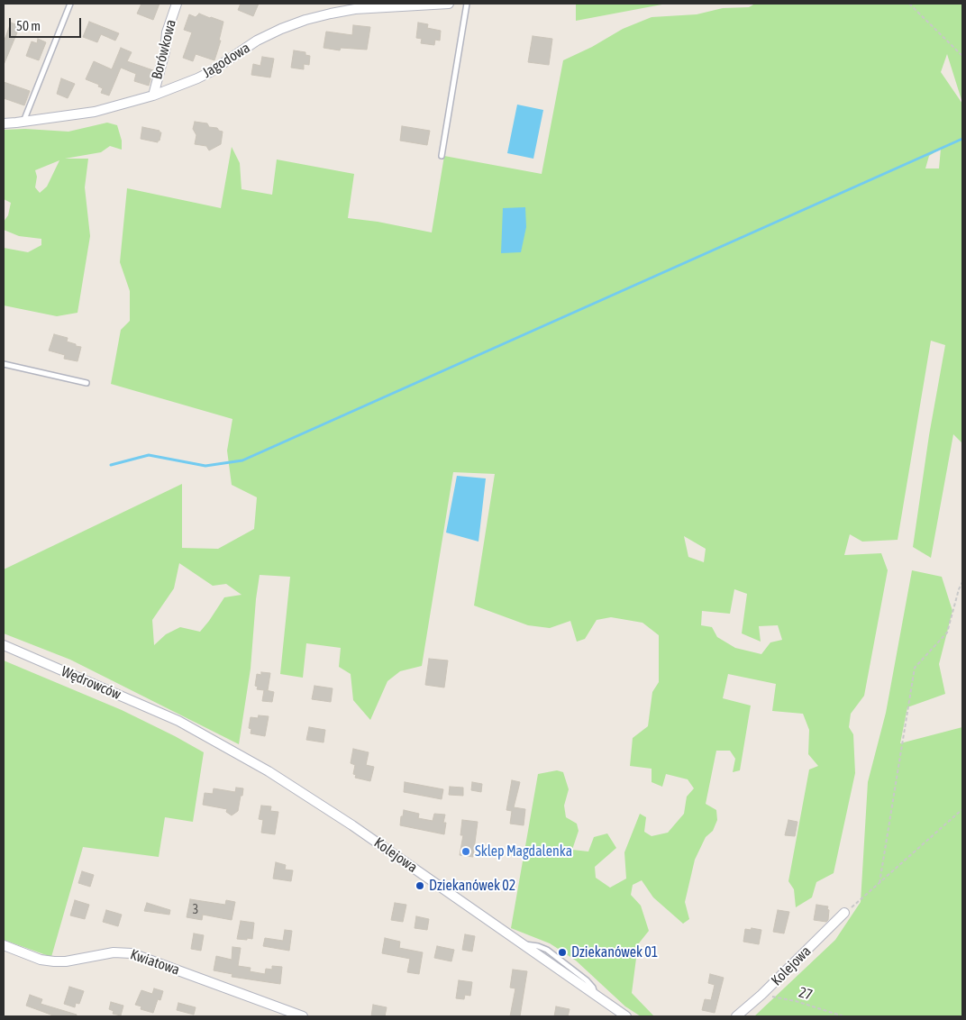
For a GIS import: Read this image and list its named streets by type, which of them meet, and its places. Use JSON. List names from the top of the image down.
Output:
{
  "streets": {
    "street": [
      "Borówkowa",
      "Jagodowa",
      "Wędrowców",
      "Kolejowa",
      "Kwiatowa"
    ],
    "path": ["27"]
  },
  "crossings": [
    ["Borówkowa", "Jagodowa"],
    ["Wędrowców", "Kolejowa"],
    ["Kolejowa", "27"]
  ],
  "places": ["Sklep Magdalenka", "Dziekanówek 02", "Dziekanówek 01"],
  "house_numbers": ["3"],
  "scale_bar": "50 m"
}
